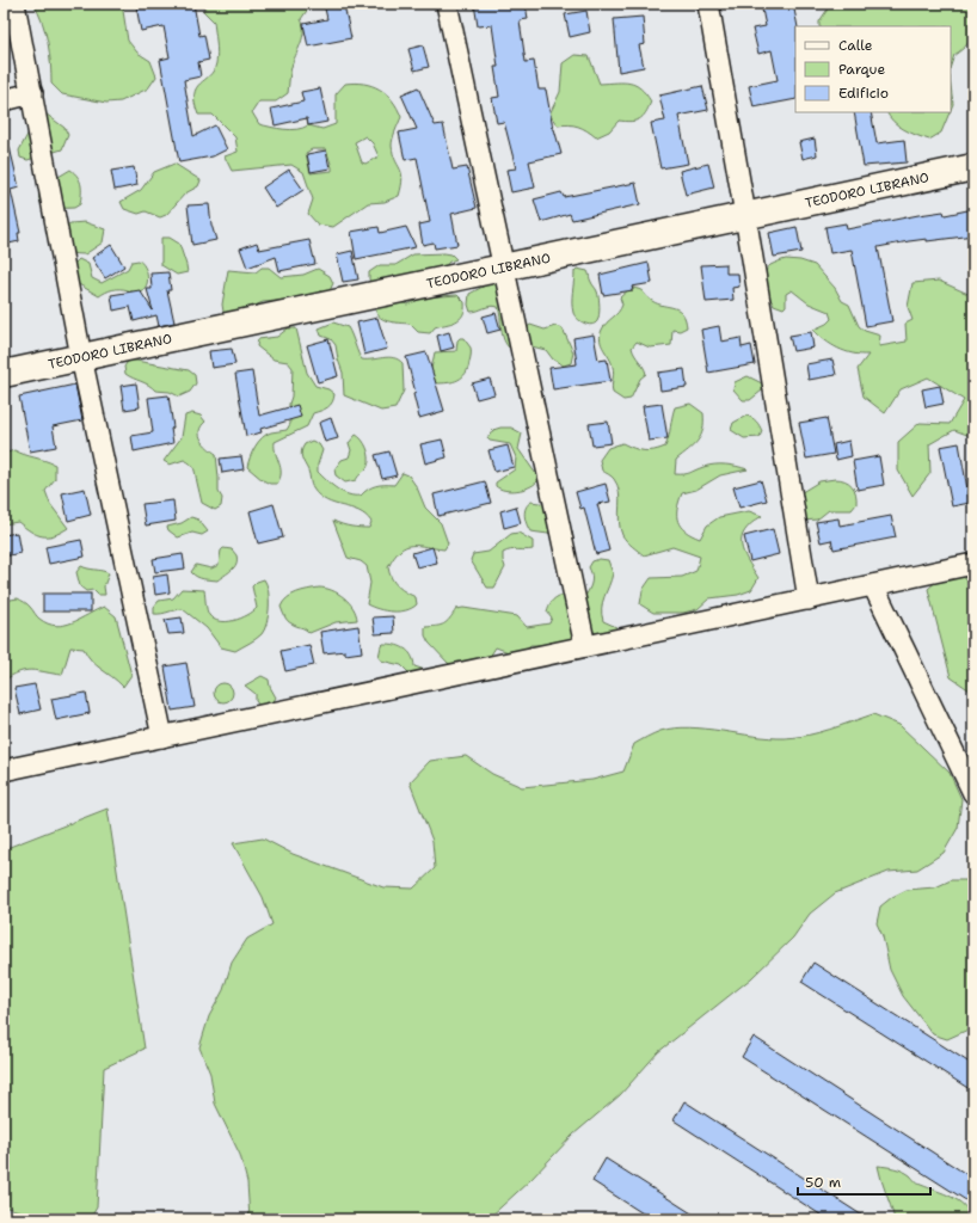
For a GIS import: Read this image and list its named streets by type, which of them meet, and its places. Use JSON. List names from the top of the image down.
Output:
{
  "streets": {
    "main road": ["TEODORO LIBRANO"]
  },
  "legend": ["Calle", "Parque", "Edificio"],
  "scale_bar": "50 m"
}
